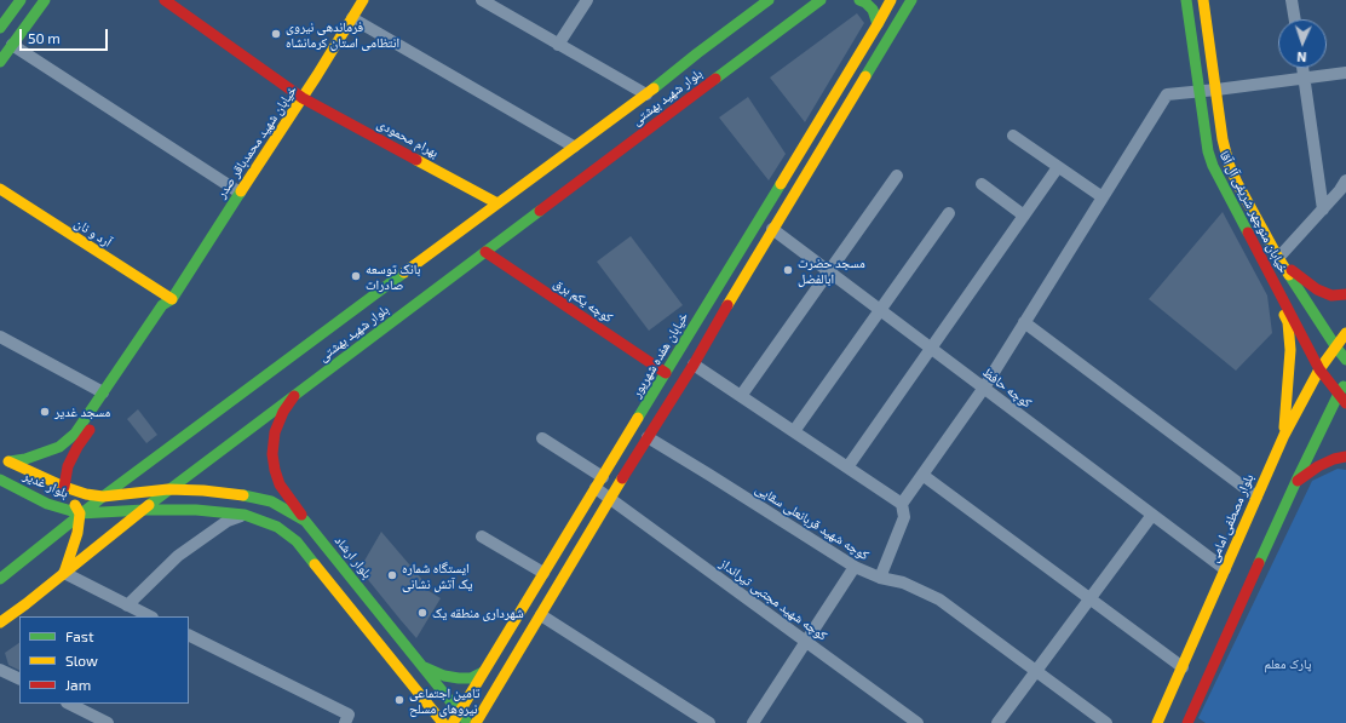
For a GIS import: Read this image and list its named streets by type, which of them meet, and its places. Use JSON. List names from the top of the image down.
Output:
{
  "streets": {
    "main road": [
      "بلوار شهید بهشتی",
      "بهرام محمودی",
      "خیابان شهید محمدباقر صدر",
      "خیابان منوچهر شریفی آل آقا",
      "آرد و نان",
      "کوچه یکم برق",
      "خیابان هفده شهریور",
      "بلوار غدیر",
      "بلوار مصطفی امامی",
      "بلوار ارشاد"
    ],
    "street": ["کوچه حافظ", "کوچه شهید قربانعلی سقایی", "کوچه شهید مجتبی تیرانداز"]
  },
  "crossings": [
    ["بلوار شهید بهشتی", "بهرام محمودی"],
    ["بلوار شهید بهشتی", "کوچه یکم برق"],
    ["بلوار شهید بهشتی", "بلوار غدیر"],
    ["بلوار شهید بهشتی", "بلوار ارشاد"],
    ["بهرام محمودی", "خیابان شهید محمدباقر صدر"],
    ["خیابان شهید محمدباقر صدر", "آرد و نان"],
    ["خیابان شهید محمدباقر صدر", "بلوار غدیر"],
    ["خیابان منوچهر شریفی آل آقا", "بلوار مصطفی امامی"],
    ["کوچه یکم برق", "خیابان هفده شهریور"],
    ["خیابان هفده شهریور", "بلوار ارشاد"],
    ["خیابان هفده شهریور", "کوچه شهید مجتبی تیرانداز"],
    ["کوچه حافظ", "بلوار مصطفی امامی"],
    ["بلوار غدیر", "بلوار ارشاد"]
  ],
  "parks": ["پارک معلم"],
  "places": [
    "فرماندهی نیروی انتظامی استان کرمانشاه",
    "مسجد حضرت ابالفضل",
    "بانک توسعه صادرات",
    "مسجد غدیر",
    "ایستگاه شماره یک آتش نشانی",
    "شهرداری منطقه یک",
    "تامین اجتماعی نیروهای مسلح"
  ],
  "legend": ["Fast", "Slow", "Jam"],
  "scale_bar": "50 m",
  "north": "bottom"
}
